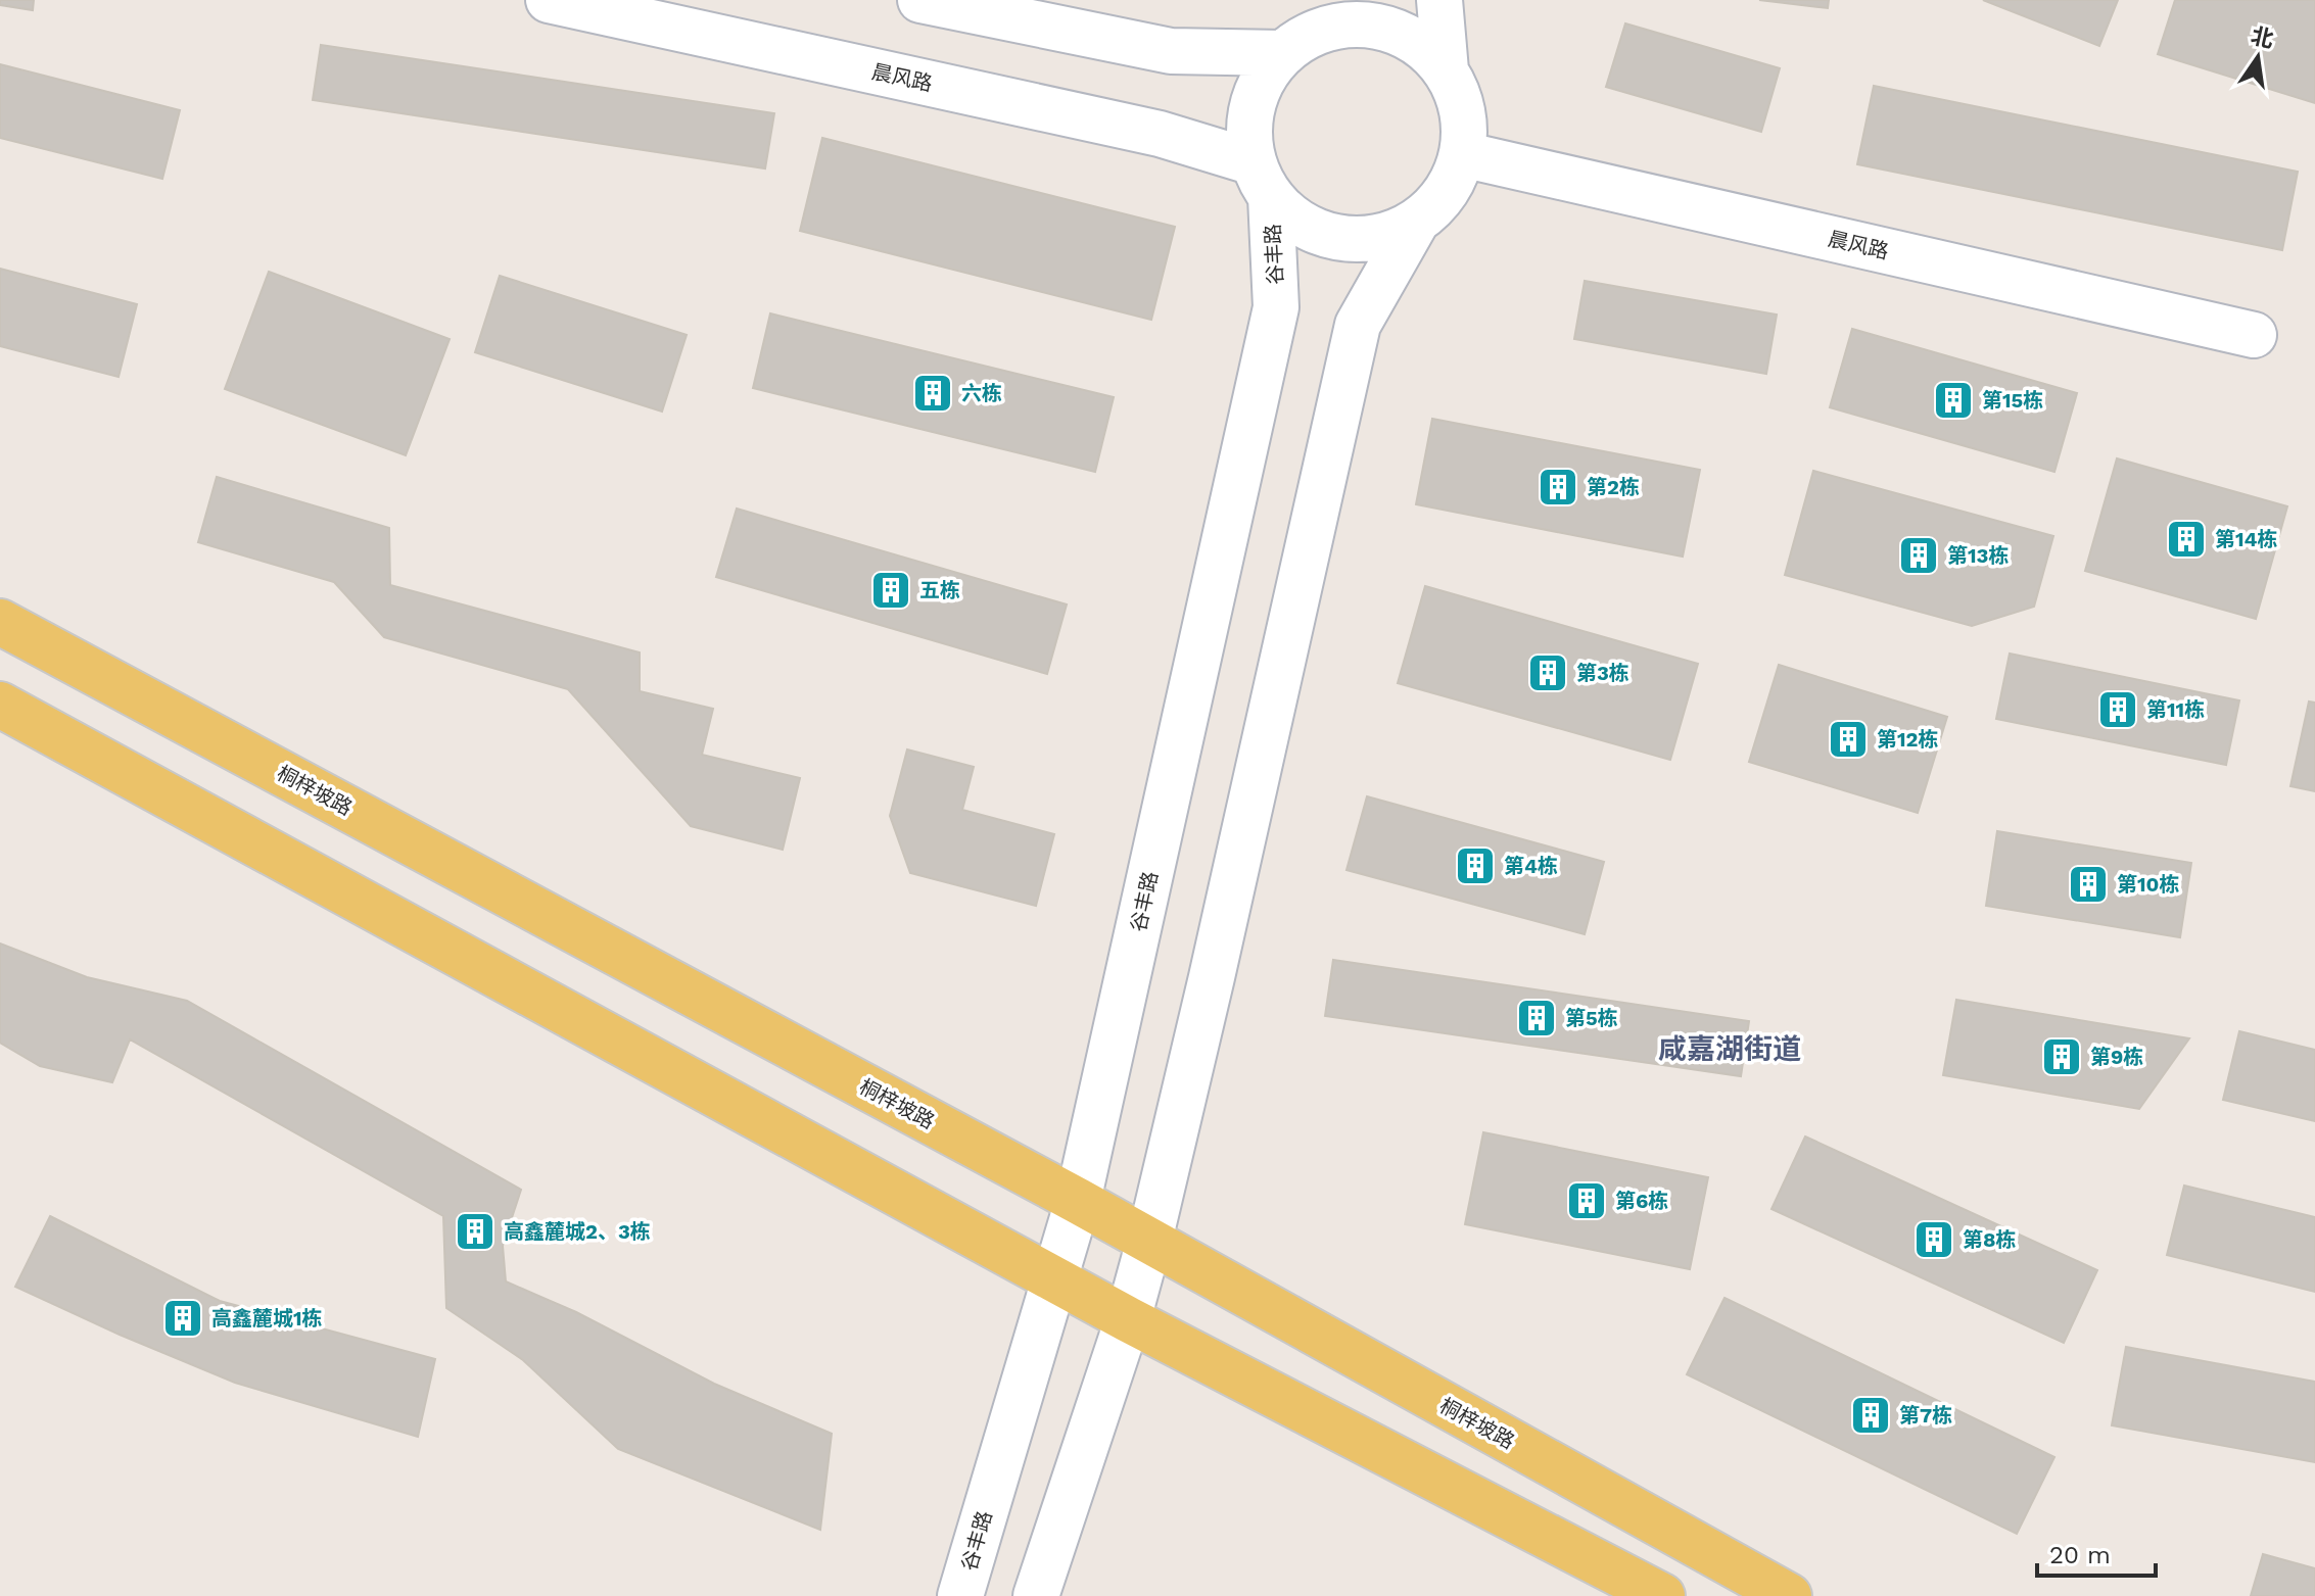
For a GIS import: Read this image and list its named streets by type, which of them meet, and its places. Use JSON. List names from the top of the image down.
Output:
{
  "streets": {
    "main road": ["桐梓坡路"],
    "street": ["晨风路", "谷丰路"]
  },
  "crossings": [
    ["晨风路", "谷丰路"],
    ["谷丰路", "桐梓坡路"]
  ],
  "districts": ["咸嘉湖街道"],
  "places": {
    "building": [
      "六栋",
      "第15栋",
      "第2栋",
      "第14栋",
      "第13栋",
      "五栋",
      "第3栋",
      "第11栋",
      "第12栋",
      "第4栋",
      "第10栋",
      "第5栋",
      "第9栋",
      "第6栋",
      "高鑫麓城2、3栋",
      "第8栋",
      "高鑫麓城1栋",
      "第7栋"
    ]
  },
  "scale_bar": "20 m",
  "north": "top"
}
